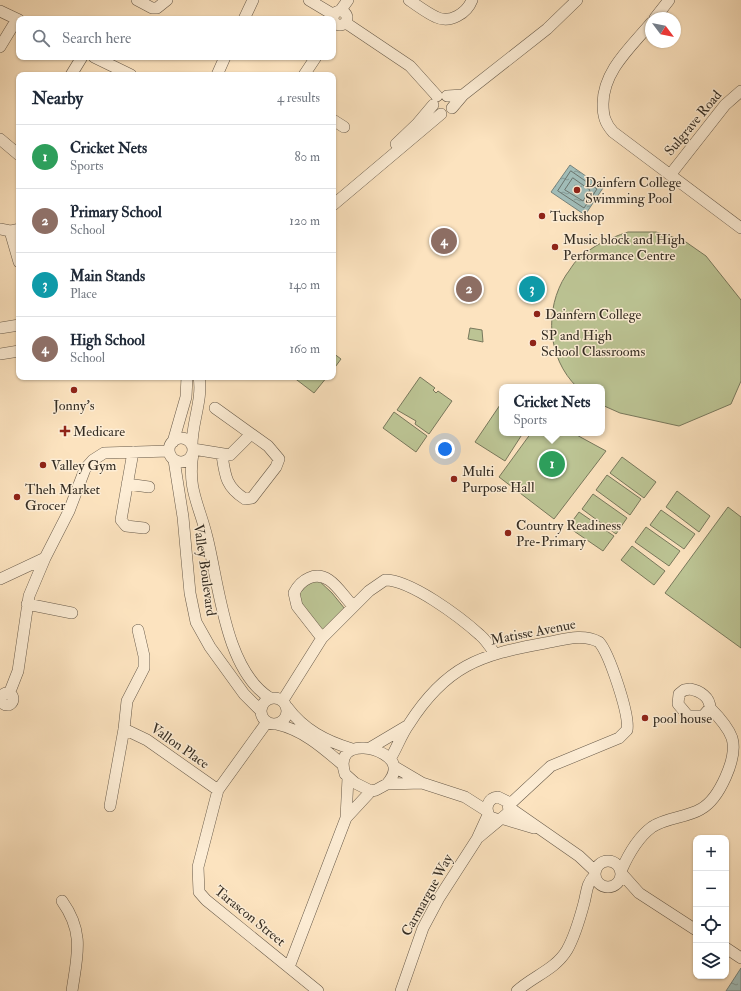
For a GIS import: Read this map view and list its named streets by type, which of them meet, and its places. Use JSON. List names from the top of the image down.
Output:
{
  "streets": {
    "street": [
      "Sulgrave Road",
      "Valley Boulevard",
      "Matisse Avenue",
      "Vallon Place",
      "Carmargue Way",
      "Tarascon Street"
    ]
  },
  "crossings": [
    ["Valley Boulevard", "Tarascon Street"],
    ["Matisse Avenue", "Carmargue Way"],
    ["Vallon Place", "Tarascon Street"]
  ],
  "places": {
    "other": [
      "Dainfern College Swimming Pool",
      "Tuckshop",
      "Music block and High Performance Centre",
      "Dainfern College",
      "SP and High School Classrooms",
      "Jonny's",
      "Valley Gym",
      "Multi Purpose Hall",
      "Theh Market Grocer",
      "Country Readiness Pre-Primary",
      "pool house"
    ],
    "health": ["Medicare"]
  },
  "north": "bottom right",
  "page": {
    "search": "Search here",
    "heading": ["Nearby", "4 results"],
    "list": [
      {
        "mark": "1",
        "name": "Cricket Nets",
        "note": "Sports",
        "value": "80 m"
      },
      {
        "mark": "2",
        "name": "Primary School",
        "note": "School",
        "value": "120 m"
      },
      {
        "mark": "3",
        "name": "Main Stands",
        "note": "Place",
        "value": "140 m"
      },
      {
        "mark": "4",
        "name": "High School",
        "note": "School",
        "value": "160 m"
      }
    ],
    "pins": [
      "4",
      "2",
      "3",
      "1"
    ],
    "popup": ["Cricket Nets", "Sports"],
    "map_buttons": ["+", "−"]
  }
}
